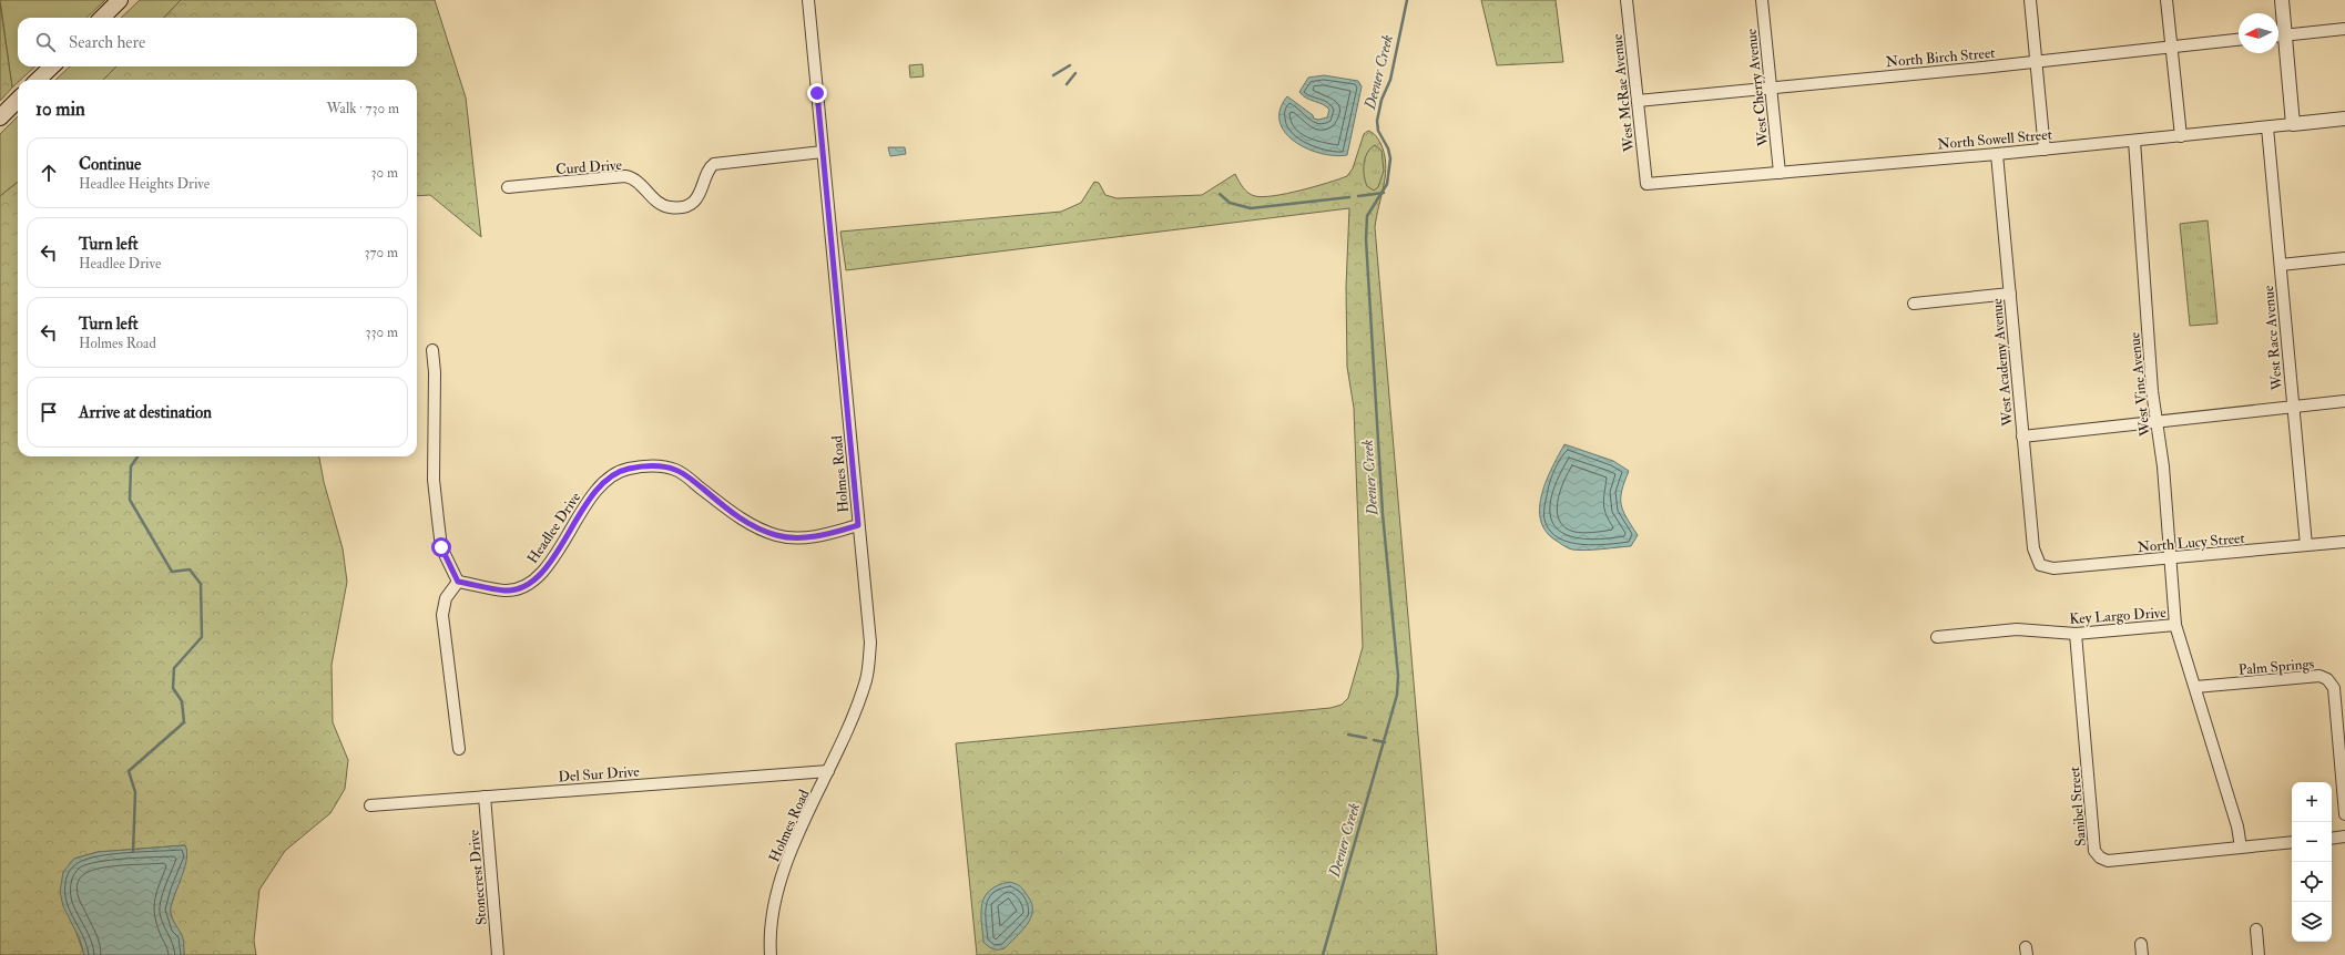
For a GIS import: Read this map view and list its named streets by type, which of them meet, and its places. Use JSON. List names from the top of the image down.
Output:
{
  "streets": {
    "street": [
      "North Birch Street",
      "West Cherry Avenue",
      "West McRae Avenue",
      "North Sowell Street",
      "Curd Drive",
      "West Race Avenue",
      "West Academy Avenue",
      "West Vine Avenue",
      "Holmes Road",
      "Headlee Drive",
      "North Lucy Street",
      "Key Largo Drive",
      "Palm Springs",
      "Del Sur Drive",
      "Sanibel Street",
      "Stonecrest Drive"
    ]
  },
  "crossings": [
    ["North Birch Street", "West Cherry Avenue"],
    ["North Birch Street", "West McRae Avenue"],
    ["West Cherry Avenue", "North Sowell Street"],
    ["West McRae Avenue", "North Sowell Street"],
    ["North Sowell Street", "West Race Avenue"],
    ["North Sowell Street", "West Academy Avenue"],
    ["North Sowell Street", "West Vine Avenue"],
    ["Curd Drive", "Holmes Road"],
    ["West Race Avenue", "North Lucy Street"],
    ["West Academy Avenue", "North Lucy Street"],
    ["West Vine Avenue", "North Lucy Street"],
    ["West Vine Avenue", "Key Largo Drive"],
    ["Holmes Road", "Headlee Drive"],
    ["Holmes Road", "Del Sur Drive"],
    ["Key Largo Drive", "Palm Springs"],
    ["Key Largo Drive", "Sanibel Street"],
    ["Del Sur Drive", "Stonecrest Drive"]
  ],
  "water": ["Deener Creek"],
  "north": "left",
  "page": {
    "search": "Search here",
    "heading": ["10 min", "Walk · 730 m"],
    "list": [
      ["Continue", "Headlee Heights Drive", "30 m"],
      ["Turn left", "Headlee Drive", "370 m"],
      ["Turn left", "Holmes Road", "330 m"],
      "Arrive at destination"
    ],
    "map_buttons": ["+", "−"]
  }
}
